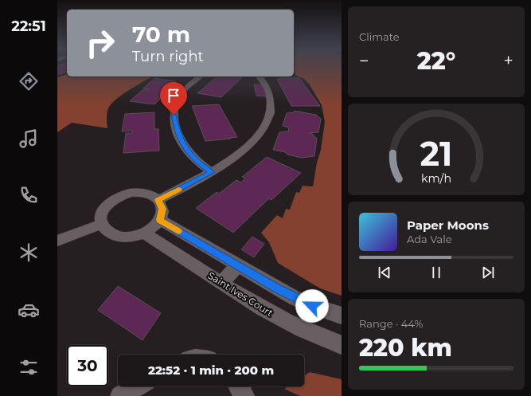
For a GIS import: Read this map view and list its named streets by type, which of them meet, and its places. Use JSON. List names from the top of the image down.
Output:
{
  "streets": {
    "street": ["Saint Ives Court"]
  },
  "page": {
    "tabs": "22:51",
    "tile": [
      "Climate",
      ["Range · 44%", "220 km"]
    ],
    "turn": ["70 m", "Turn right"],
    "heat": ["−", "22°", "+"],
    "song": ["Paper Moons", "Ada Vale"],
    "limit": "30",
    "trip": "22:52 · 1 min · 200 m",
    "gauge": ["21", "km/h"]
  }
}
